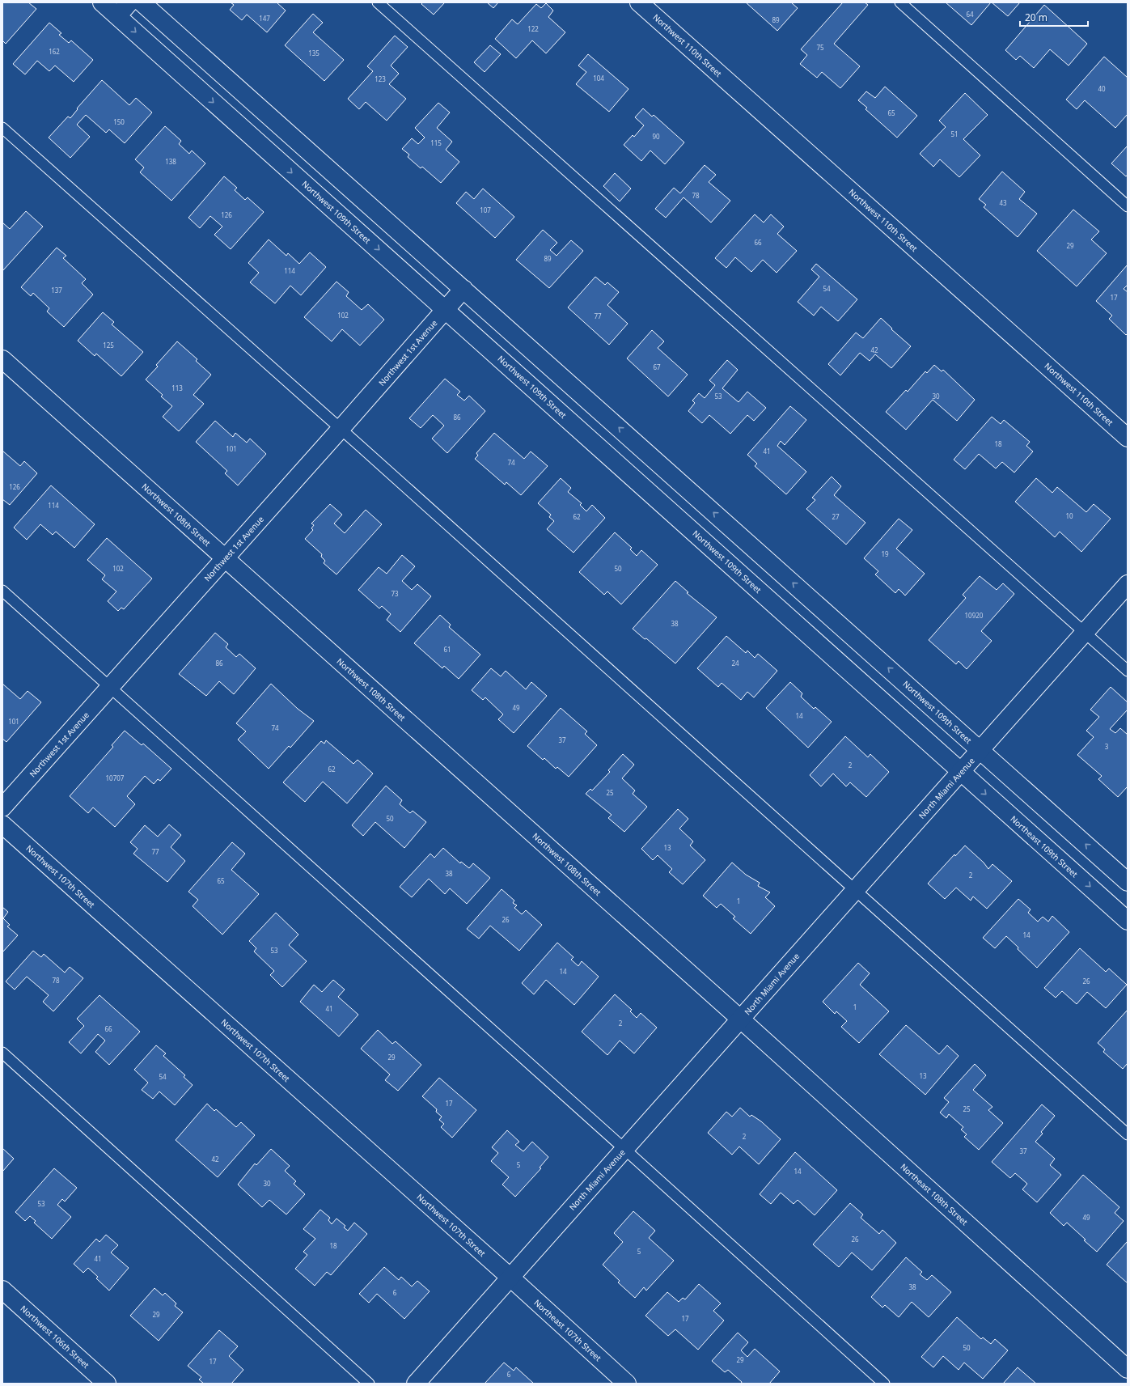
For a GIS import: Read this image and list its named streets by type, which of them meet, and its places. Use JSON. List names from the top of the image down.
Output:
{
  "streets": {
    "street": [
      "Northwest 110th Street",
      "Northwest 109th Street",
      "Northwest 1st Avenue",
      "Northwest 108th Street",
      "North Miami Avenue",
      "Northeast 109th Street",
      "Northwest 107th Street",
      "Northeast 108th Street",
      "Northeast 107th Street",
      "Northwest 106th Street"
    ]
  },
  "crossings": [
    ["Northwest 109th Street", "Northwest 1st Avenue"],
    ["Northwest 109th Street", "North Miami Avenue"],
    ["Northwest 109th Street", "Northeast 109th Street"],
    ["Northwest 1st Avenue", "Northwest 108th Street"],
    ["Northwest 108th Street", "North Miami Avenue"],
    ["Northwest 108th Street", "Northeast 108th Street"],
    ["North Miami Avenue", "Northeast 109th Street"],
    ["North Miami Avenue", "Northwest 107th Street"],
    ["North Miami Avenue", "Northeast 108th Street"],
    ["North Miami Avenue", "Northeast 107th Street"],
    ["Northwest 107th Street", "Northeast 107th Street"]
  ],
  "house_numbers": [
    "64",
    "147",
    "89",
    "122",
    "75",
    "162",
    "135",
    "104",
    "123",
    "40",
    "65",
    "150",
    "51",
    "90",
    "115",
    "138",
    "78",
    "43",
    "107",
    "126",
    "66",
    "29",
    "89",
    "114",
    "54",
    "137",
    "17",
    "102",
    "77",
    "125",
    "42",
    "67",
    "113",
    "53",
    "30",
    "86",
    "18",
    "101",
    "41",
    "74",
    "126",
    "114",
    "10",
    "62",
    "27",
    "19",
    "102",
    "50",
    "73",
    "10920",
    "38",
    "61",
    "86",
    "24",
    "49",
    "14",
    "101",
    "74",
    "37",
    "3",
    "2",
    "62",
    "10707",
    "25",
    "50",
    "13",
    "77",
    "38",
    "2",
    "65",
    "1",
    "26",
    "14",
    "53",
    "14",
    "78",
    "26",
    "1",
    "41",
    "2",
    "66",
    "29",
    "13",
    "54",
    "17",
    "25",
    "2",
    "37",
    "42",
    "5",
    "14",
    "30",
    "53",
    "49",
    "26",
    "18",
    "5",
    "41",
    "38",
    "6",
    "29",
    "17",
    "50",
    "29",
    "17",
    "6"
  ],
  "scale_bar": "20 m"
}
